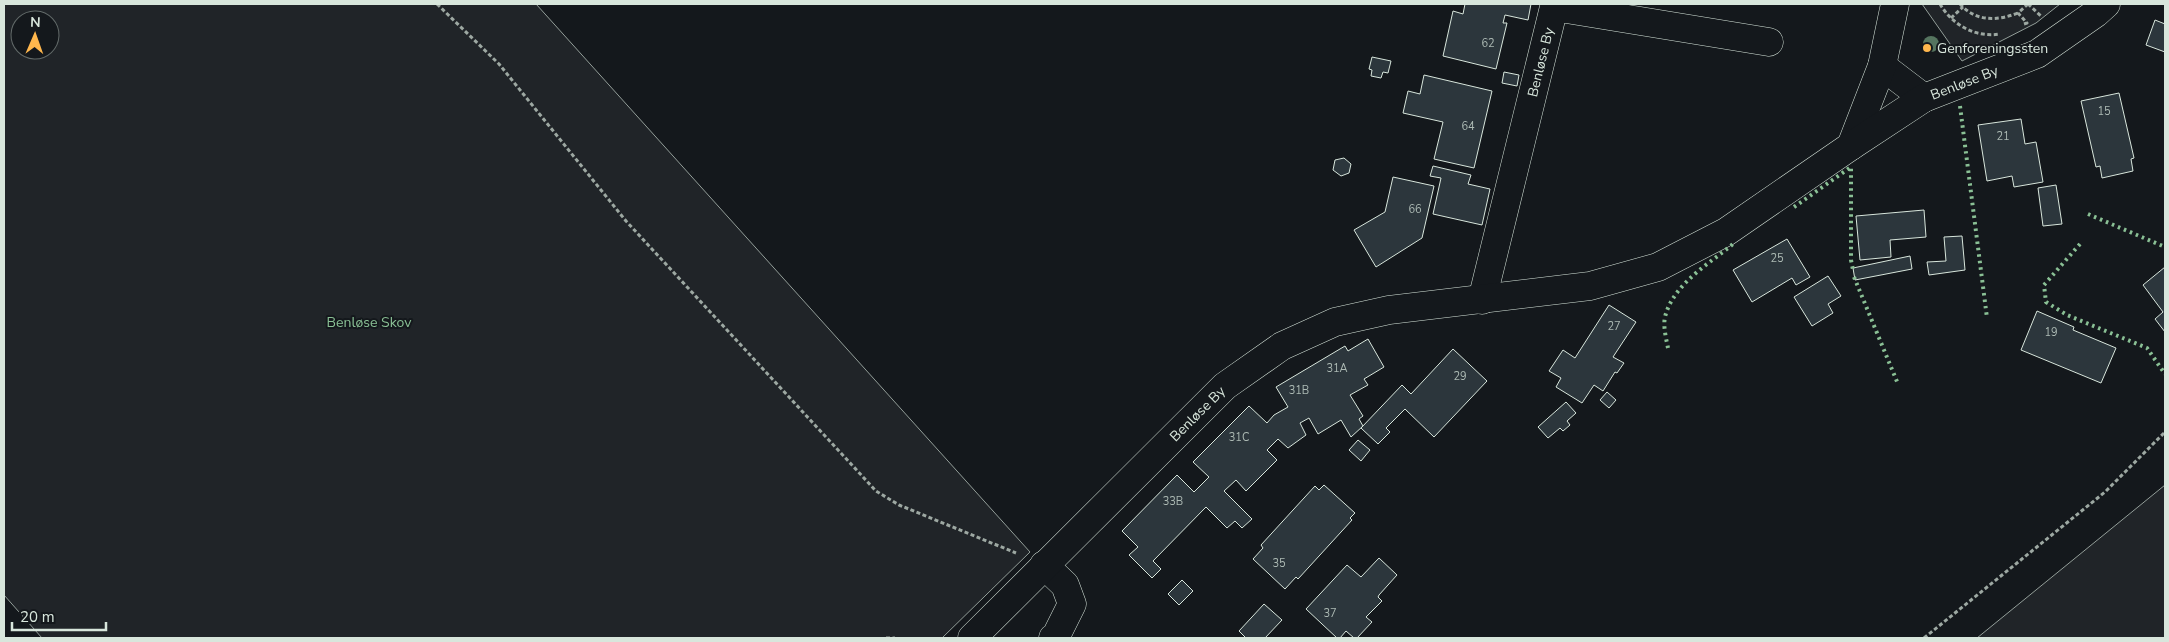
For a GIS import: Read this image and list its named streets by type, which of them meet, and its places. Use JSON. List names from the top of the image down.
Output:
{
  "streets": {
    "street": ["Benløse By"]
  },
  "parks": ["Benløse Skov"],
  "places": ["Genforeningssten"],
  "house_numbers": [
    "62",
    "15",
    "64",
    "21",
    "66",
    "25",
    "27",
    "19",
    "31A",
    "29",
    "31B",
    "31C",
    "33B",
    "35",
    "37"
  ],
  "scale_bar": "20 m",
  "north": "top"
}
